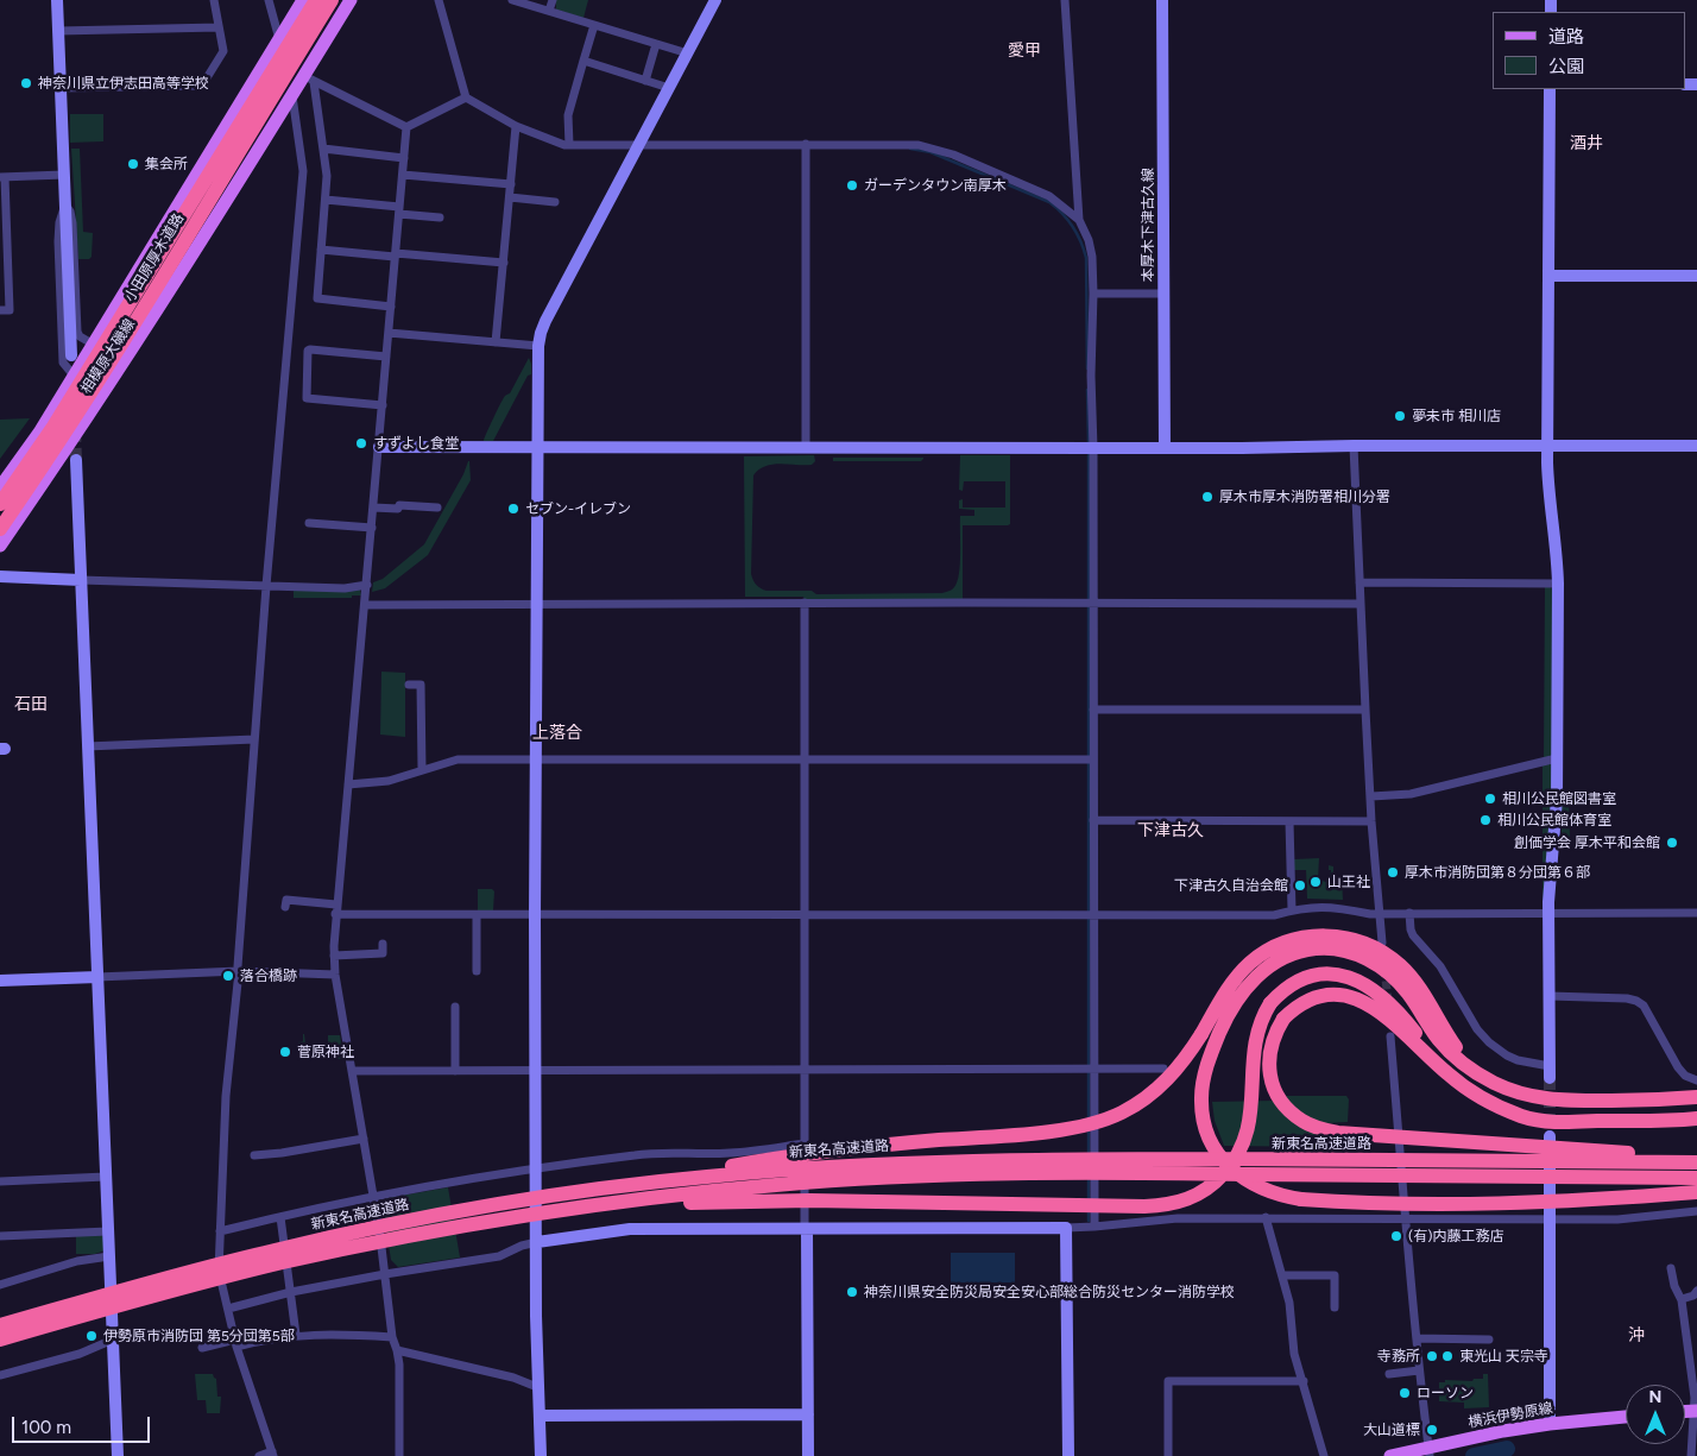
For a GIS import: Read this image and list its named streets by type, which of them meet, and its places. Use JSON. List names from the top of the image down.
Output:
{
  "streets": {
    "highway": ["小田原厚木道路", "新東名高速道路"],
    "main road": ["相模原大磯線", "横浜伊勢原線"],
    "street": ["本厚木下津古久線"]
  },
  "districts": [
    "愛甲",
    "酒井",
    "石田",
    "上落合",
    "下津古久",
    "沖"
  ],
  "places": [
    "神奈川県立伊志田高等学校",
    "集会所",
    "ガーデンタウン南厚木",
    "夢未市 相川店",
    "すずよし食堂",
    "厚木市厚木消防署相川分署",
    "セブン-イレブン",
    "相川公民館図書室",
    "相川公民館体育室",
    "創価学会 厚木平和会館",
    "厚木市消防団第８分団第６部",
    "山王社",
    "下津古久自治会館",
    "落合橋跡",
    "菅原神社",
    "(有)内藤工務店",
    "神奈川県安全防災局安全安心部総合防災センター消防学校",
    "伊勢原市消防団 第5分団第5部",
    "寺務所",
    "東光山 天宗寺",
    "ローソン",
    "大山道標"
  ],
  "legend": ["道路", "公園"],
  "scale_bar": "100 m",
  "north": "top"
}
